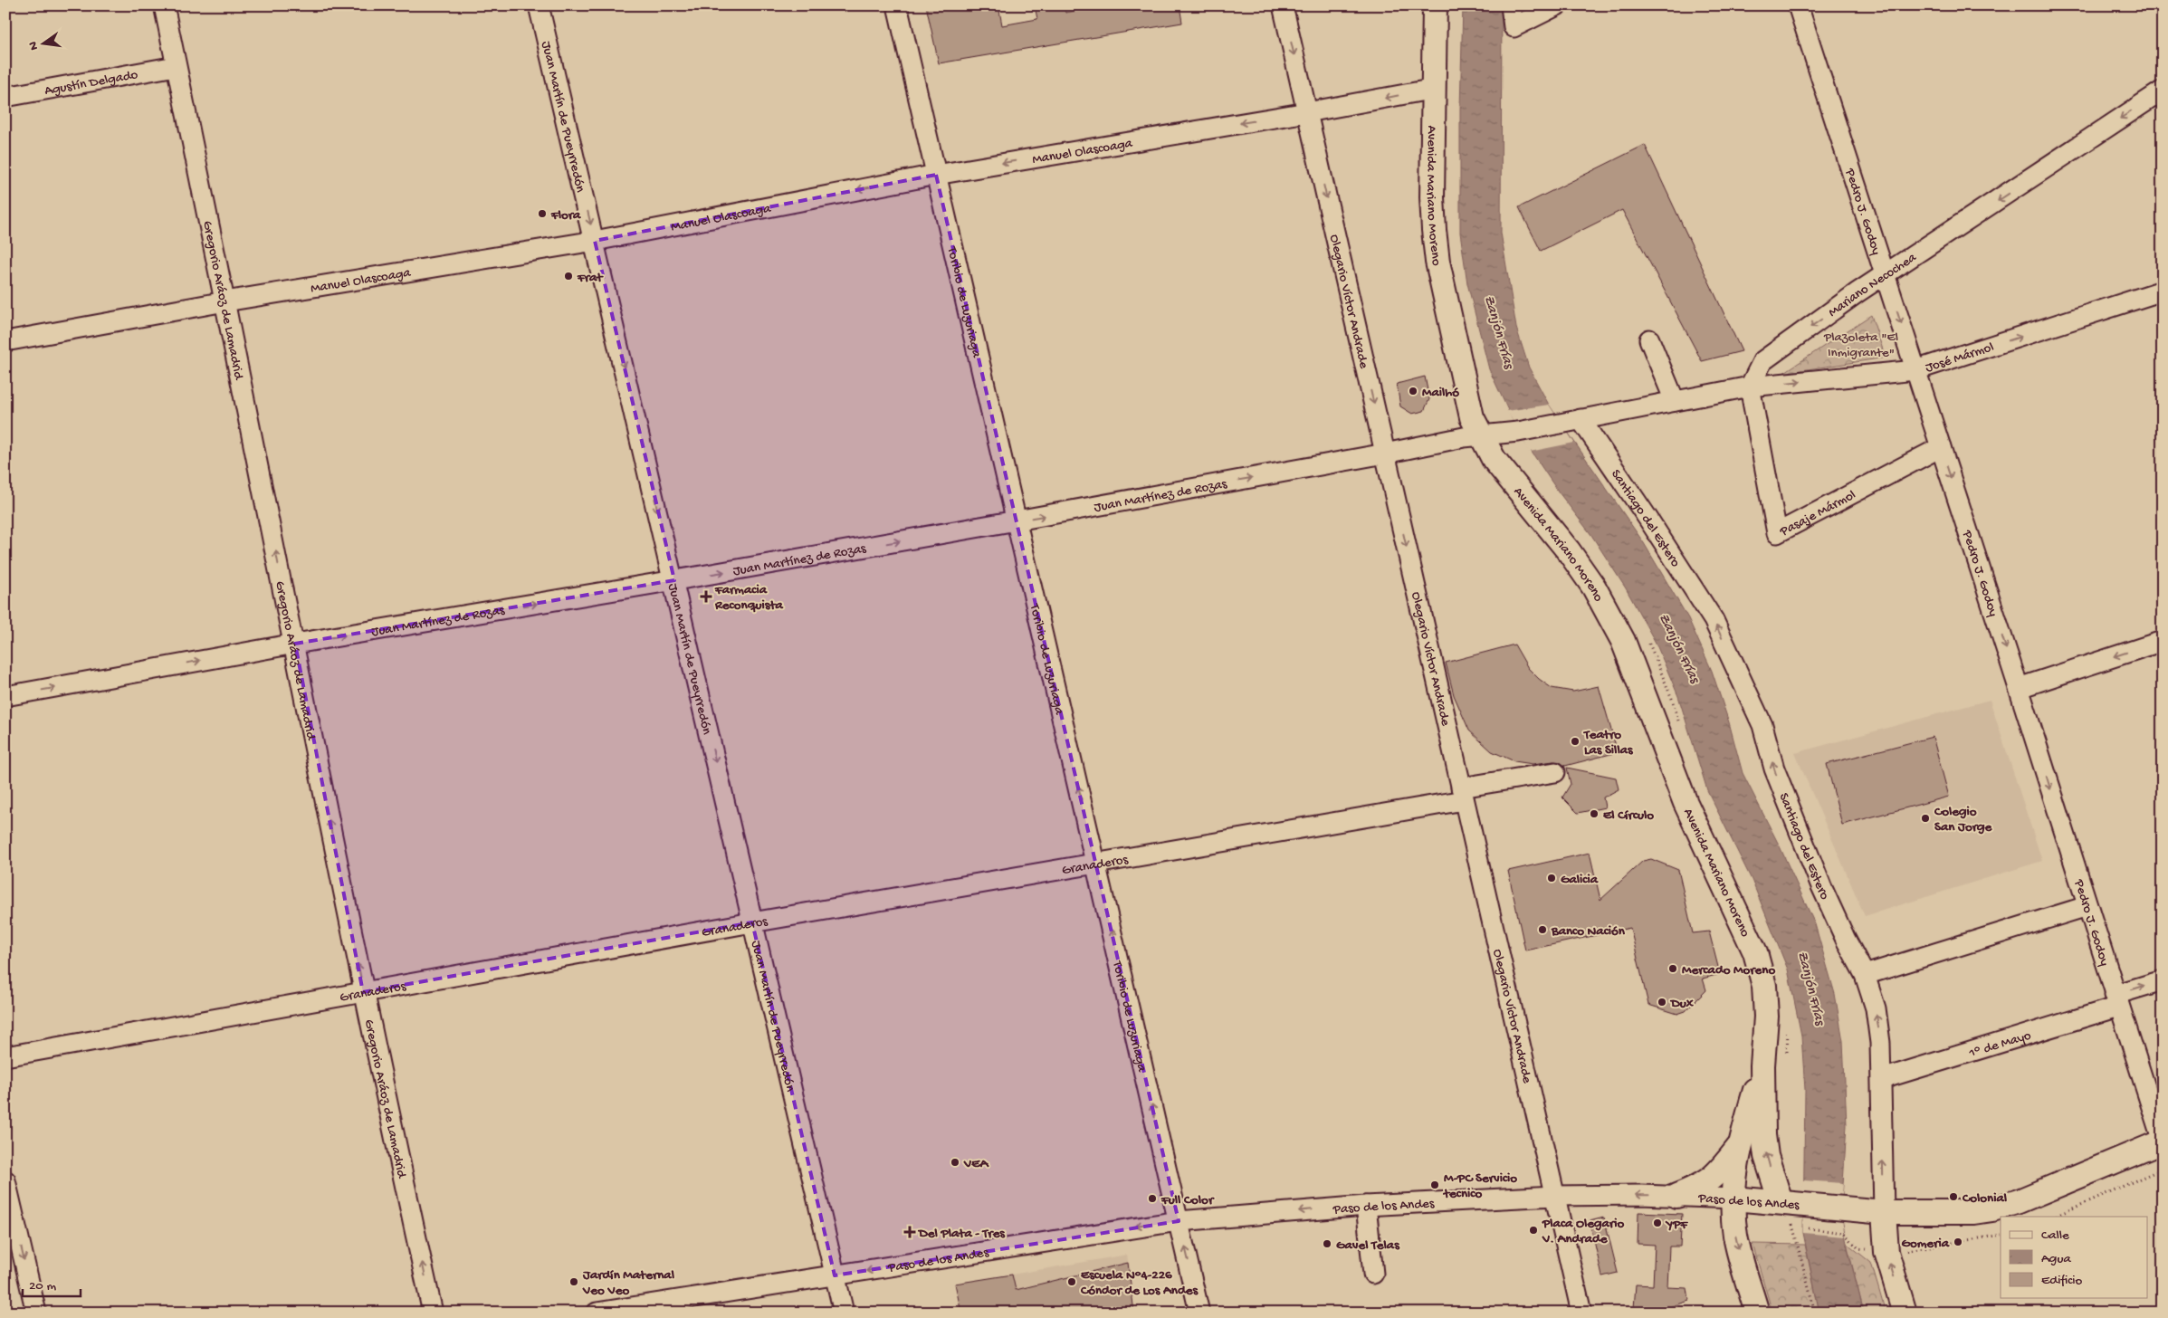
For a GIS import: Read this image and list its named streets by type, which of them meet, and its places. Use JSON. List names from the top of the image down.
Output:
{
  "streets": {
    "main road": ["Avenida Mariano Moreno", "Santiago del Estero", "Paso de los Andes"],
    "street": [
      "Agustín Delgado",
      "Juan Martín de Pueyrredón",
      "Manuel Olascoaga",
      "Pedro J. Godoy",
      "Mariano Necochea",
      "Gregorio Aráoz de Lamadrid",
      "Toribio de Luzuriaga",
      "Olegario Víctor Andrade",
      "José Mármol",
      "Juan Martínez de Rozas",
      "Pasaje Mármol",
      "Granaderos",
      "1° de Mayo"
    ]
  },
  "crossings": [
    ["Agustín Delgado", "Gregorio Aráoz de Lamadrid"],
    ["Juan Martín de Pueyrredón", "Manuel Olascoaga"],
    ["Juan Martín de Pueyrredón", "Juan Martínez de Rozas"],
    ["Juan Martín de Pueyrredón", "Granaderos"],
    ["Juan Martín de Pueyrredón", "Paso de los Andes"],
    ["Manuel Olascoaga", "Avenida Mariano Moreno"],
    ["Manuel Olascoaga", "Gregorio Aráoz de Lamadrid"],
    ["Manuel Olascoaga", "Toribio de Luzuriaga"],
    ["Manuel Olascoaga", "Olegario Víctor Andrade"],
    ["Avenida Mariano Moreno", "Juan Martínez de Rozas"],
    ["Avenida Mariano Moreno", "Paso de los Andes"],
    ["Pedro J. Godoy", "Mariano Necochea"],
    ["Pedro J. Godoy", "José Mármol"],
    ["Pedro J. Godoy", "Pasaje Mármol"],
    ["Pedro J. Godoy", "1° de Mayo"],
    ["Pedro J. Godoy", "Paso de los Andes"],
    ["Mariano Necochea", "José Mármol"],
    ["Mariano Necochea", "Pasaje Mármol"],
    ["Gregorio Aráoz de Lamadrid", "Juan Martínez de Rozas"],
    ["Gregorio Aráoz de Lamadrid", "Granaderos"],
    ["Toribio de Luzuriaga", "Juan Martínez de Rozas"],
    ["Toribio de Luzuriaga", "Granaderos"],
    ["Toribio de Luzuriaga", "Paso de los Andes"],
    ["Olegario Víctor Andrade", "Juan Martínez de Rozas"],
    ["Olegario Víctor Andrade", "Granaderos"],
    ["Olegario Víctor Andrade", "Paso de los Andes"],
    ["José Mármol", "Pasaje Mármol"],
    ["Juan Martínez de Rozas", "Santiago del Estero"],
    ["Santiago del Estero", "1° de Mayo"],
    ["Santiago del Estero", "Paso de los Andes"]
  ],
  "one_way": [
    "Juan Martín de Pueyrredón",
    "Manuel Olascoaga",
    "Pedro J. Godoy",
    "Mariano Necochea",
    "Gregorio Aráoz de Lamadrid",
    "Toribio de Luzuriaga",
    "Olegario Víctor Andrade",
    "José Mármol",
    "Juan Martínez de Rozas",
    "Santiago del Estero",
    "Paso de los Andes"
  ],
  "water": ["Zanjón Frías"],
  "parks": ["Plazoleta \"El Inmigrante\""],
  "places": {
    "other": [
      "Flora",
      "Frat",
      "Mailhó",
      "Teatro Las Sillas",
      "El Círculo",
      "Colegio San Jorge",
      "Galicia",
      "Banco Nación",
      "Mercado Moreno",
      "Dux",
      "VEA",
      "M-PC Servicio tecnico",
      "Colonial",
      "Full Color",
      "YPF",
      "Placa Olegario V. Andrade",
      "Gomeria",
      "Gavel Telas",
      "Jardín Maternal Veo Veo",
      "Escuela N°4-226 Cóndor de Los Andes"
    ],
    "health": ["Farmacia Reconquista", "Del Plata - Tres"]
  },
  "legend": ["Calle", "Agua", "Edificio"],
  "scale_bar": "20 m",
  "north": "left"
}
